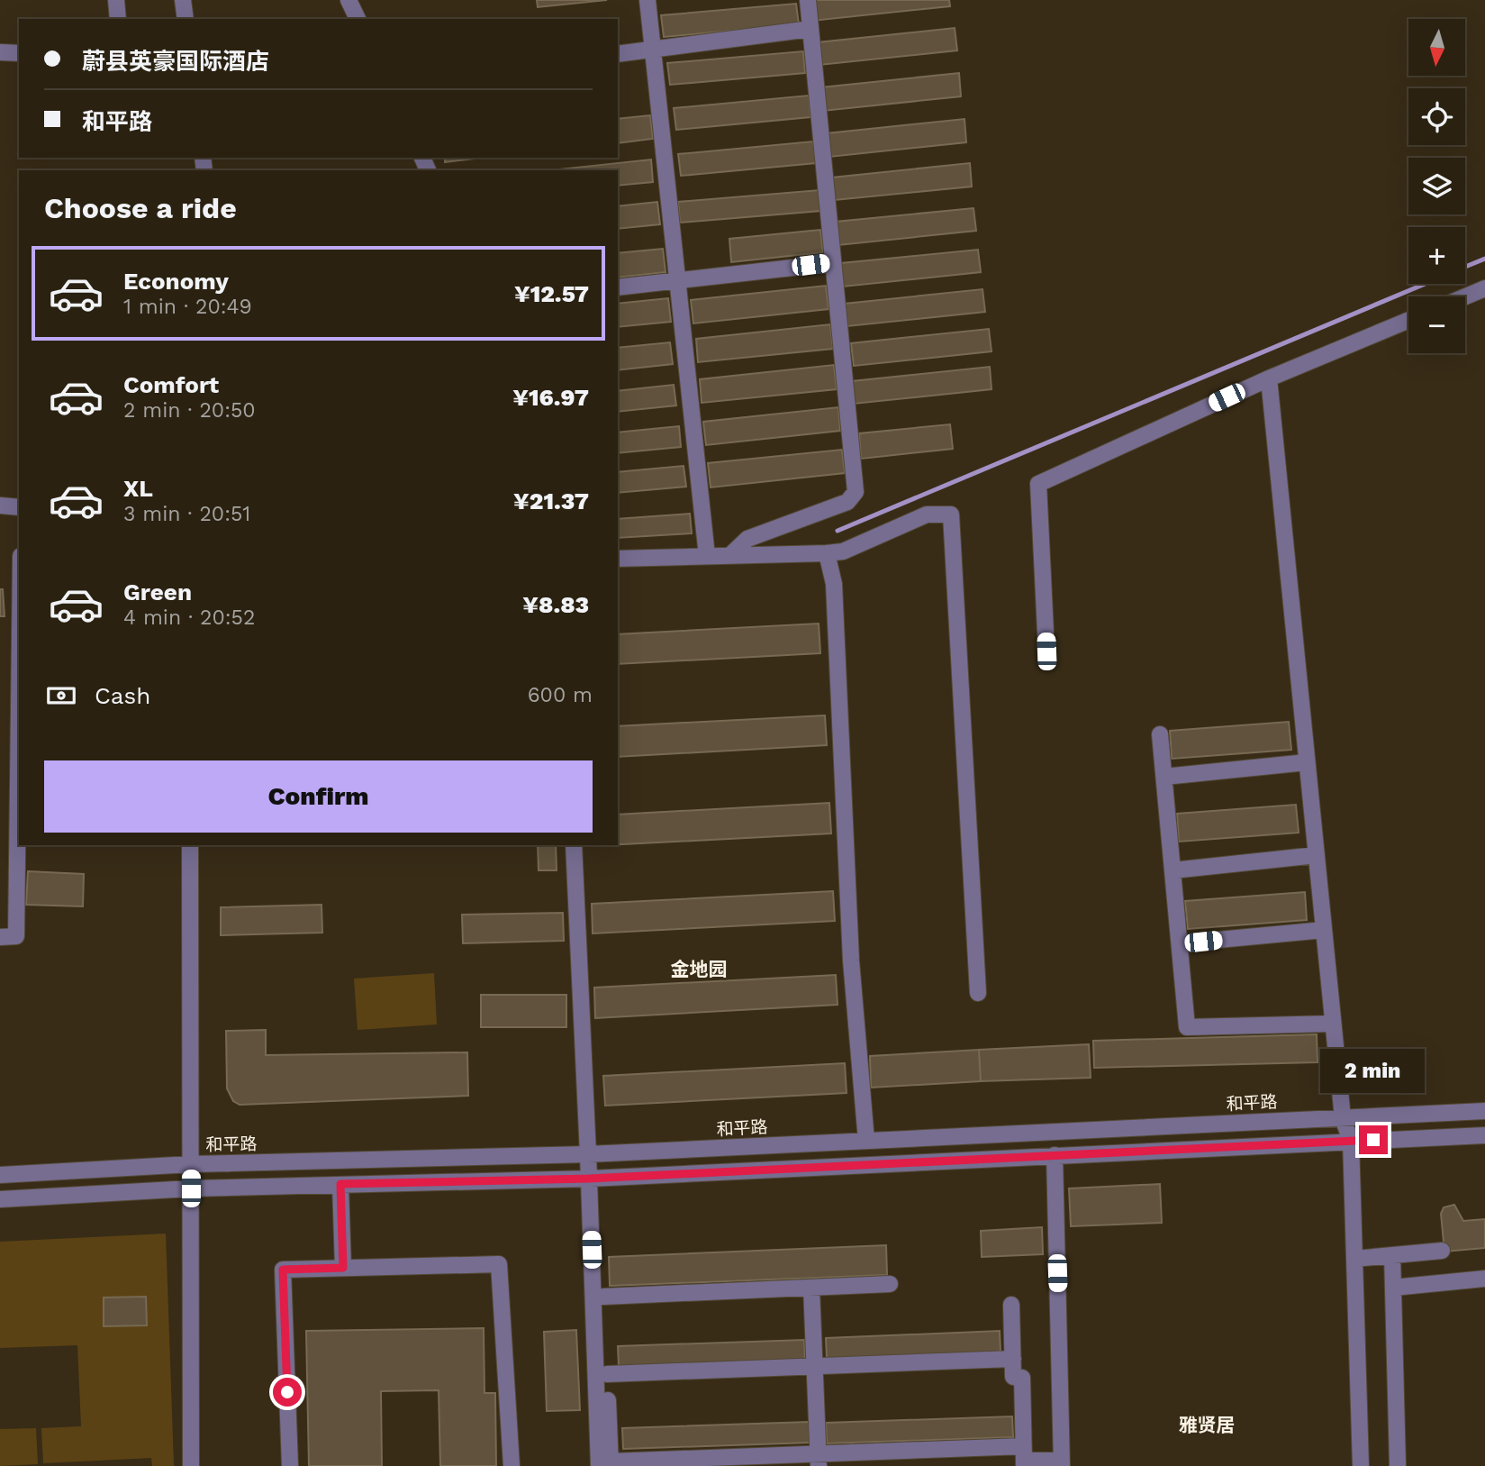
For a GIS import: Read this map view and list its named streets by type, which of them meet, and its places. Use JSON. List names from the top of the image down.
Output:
{
  "streets": {
    "street": ["和平路"]
  },
  "districts": ["金地园", "雅贤居"],
  "north": "bottom",
  "page": {
    "map_buttons": ["+", "−"],
    "banner": ["蔚县英豪国际酒店", "和平路"],
    "heading": "Choose a ride",
    "list": [
      {
        "name": "Economy",
        "note": "1 min · 20:49",
        "value": "¥12.57"
      },
      {
        "name": "Comfort",
        "note": "2 min · 20:50",
        "value": "¥16.97"
      },
      {
        "name": "XL",
        "note": "3 min · 20:51",
        "value": "¥21.37"
      },
      {
        "name": "Green",
        "note": "4 min · 20:52",
        "value": "¥8.83"
      }
    ],
    "pay": ["Cash", "600 m"],
    "buttons": "Confirm",
    "bubble": "2 min"
  }
}
